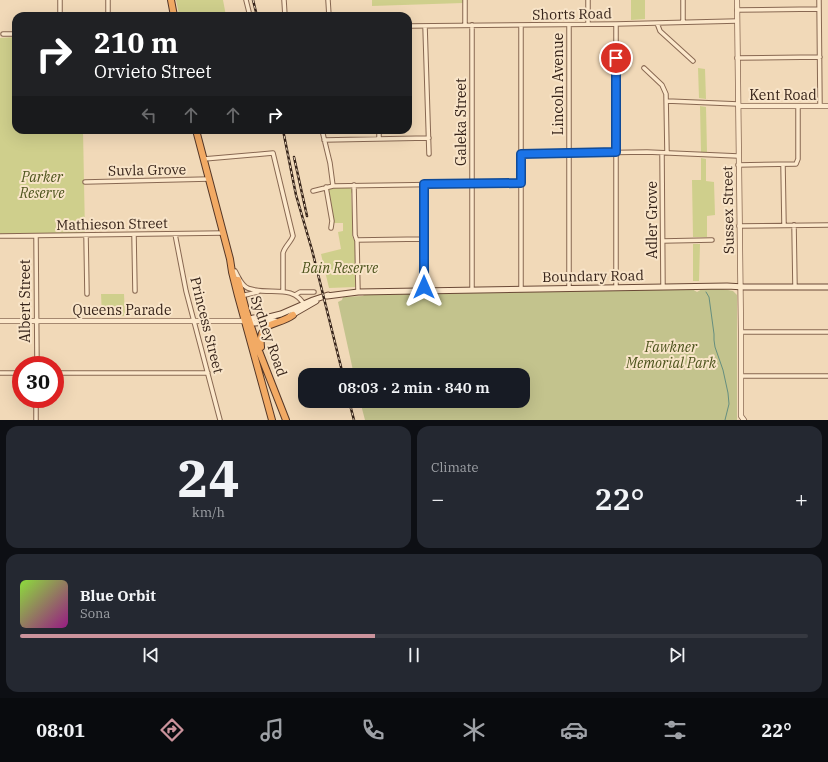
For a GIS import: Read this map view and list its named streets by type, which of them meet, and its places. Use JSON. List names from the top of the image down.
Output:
{
  "streets": {
    "highway": ["Sydney Road"],
    "main road": ["Boundary Road"],
    "street": [
      "Shorts Road",
      "Lincoln Avenue",
      "Kent Road",
      "Galeka Street",
      "Suvla Grove",
      "Sussex Street",
      "Adler Grove",
      "Mathieson Street",
      "Albert Street",
      "Queens Parade",
      "Princess Street"
    ]
  },
  "crossings": [
    ["Shorts Road", "Lincoln Avenue"],
    ["Shorts Road", "Galeka Street"],
    ["Shorts Road", "Sussex Street"],
    ["Lincoln Avenue", "Boundary Road"],
    ["Kent Road", "Sussex Street"],
    ["Galeka Street", "Boundary Road"],
    ["Suvla Grove", "Sydney Road"],
    ["Sussex Street", "Boundary Road"],
    ["Adler Grove", "Boundary Road"],
    ["Mathieson Street", "Albert Street"],
    ["Mathieson Street", "Princess Street"],
    ["Mathieson Street", "Sydney Road"],
    ["Boundary Road", "Queens Parade"],
    ["Boundary Road", "Sydney Road"],
    ["Albert Street", "Queens Parade"],
    ["Queens Parade", "Princess Street"],
    ["Queens Parade", "Sydney Road"]
  ],
  "parks": ["Parker Reserve", "Bain Reserve", "Fawkner Memorial Park"],
  "page": {
    "turn": ["210 m", "Orvieto Street"],
    "limit": "30",
    "trip": "08:03 · 2 min · 840 m",
    "tile": [
      ["24", "km/h"],
      "Climate"
    ],
    "heat": ["−", "22°", "+"],
    "song": ["Blue Orbit", "Sona"],
    "tabs": ["08:01", "22°"]
  }
}
